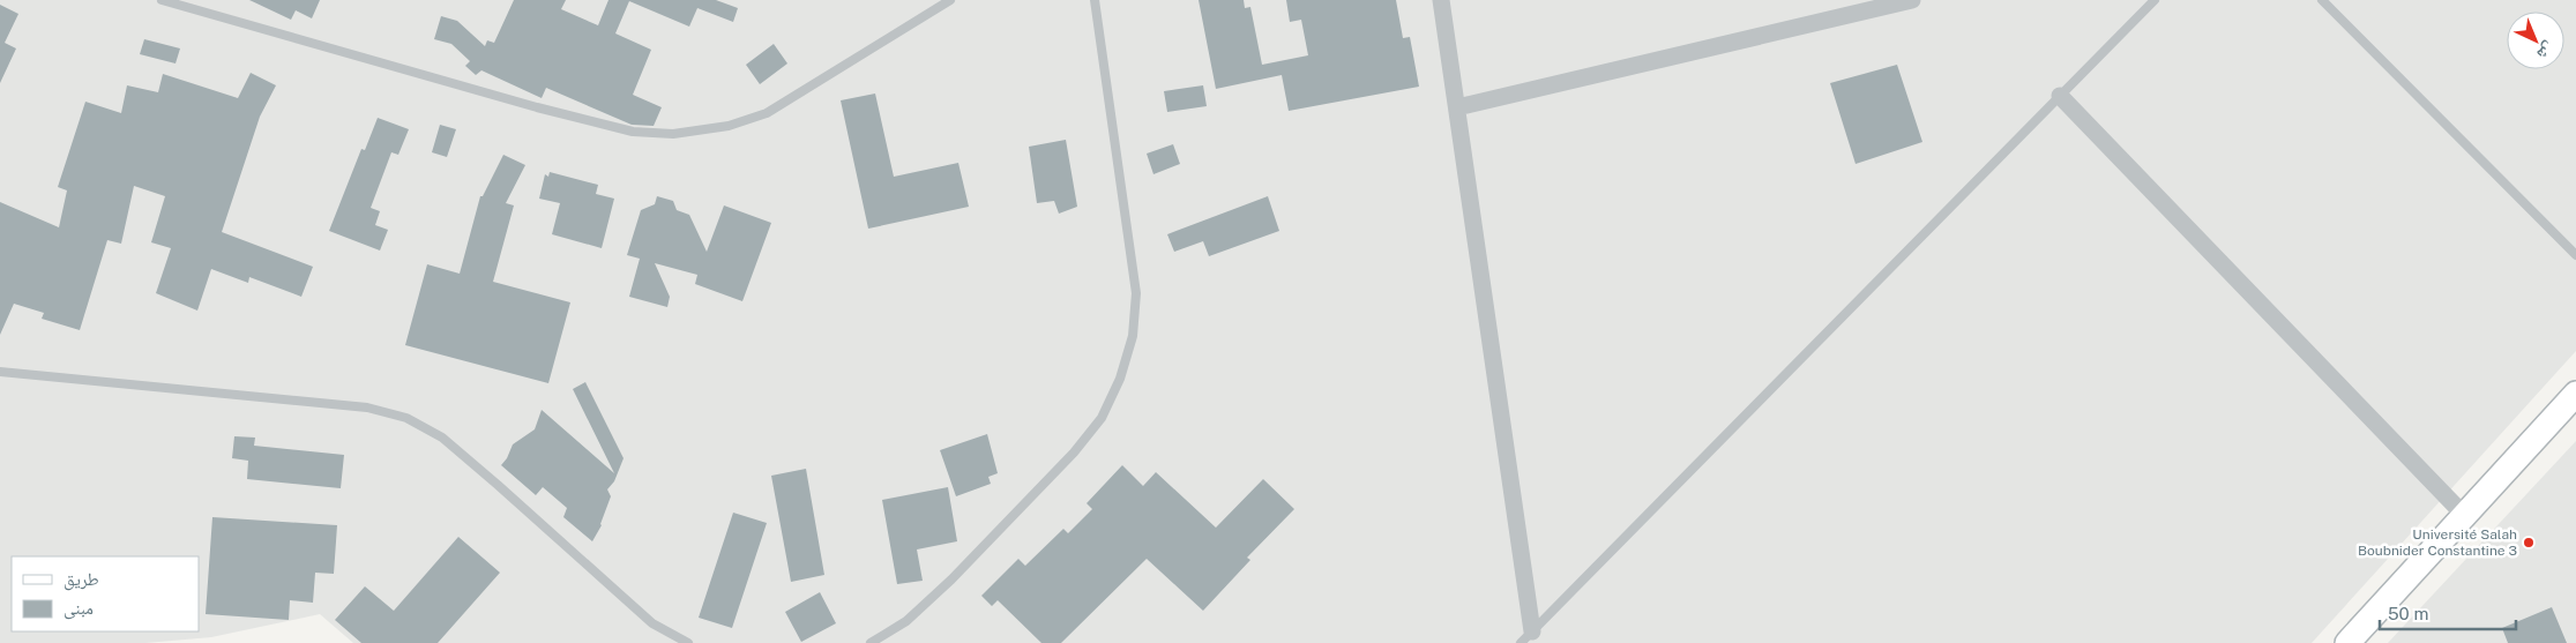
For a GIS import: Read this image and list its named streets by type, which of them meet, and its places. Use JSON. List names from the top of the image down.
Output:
{
  "places": ["Université Salah Boubnider Constantine 3"],
  "legend": ["طريق", "مبنى"],
  "scale_bar": "50 m",
  "north": "bottom right"
}
